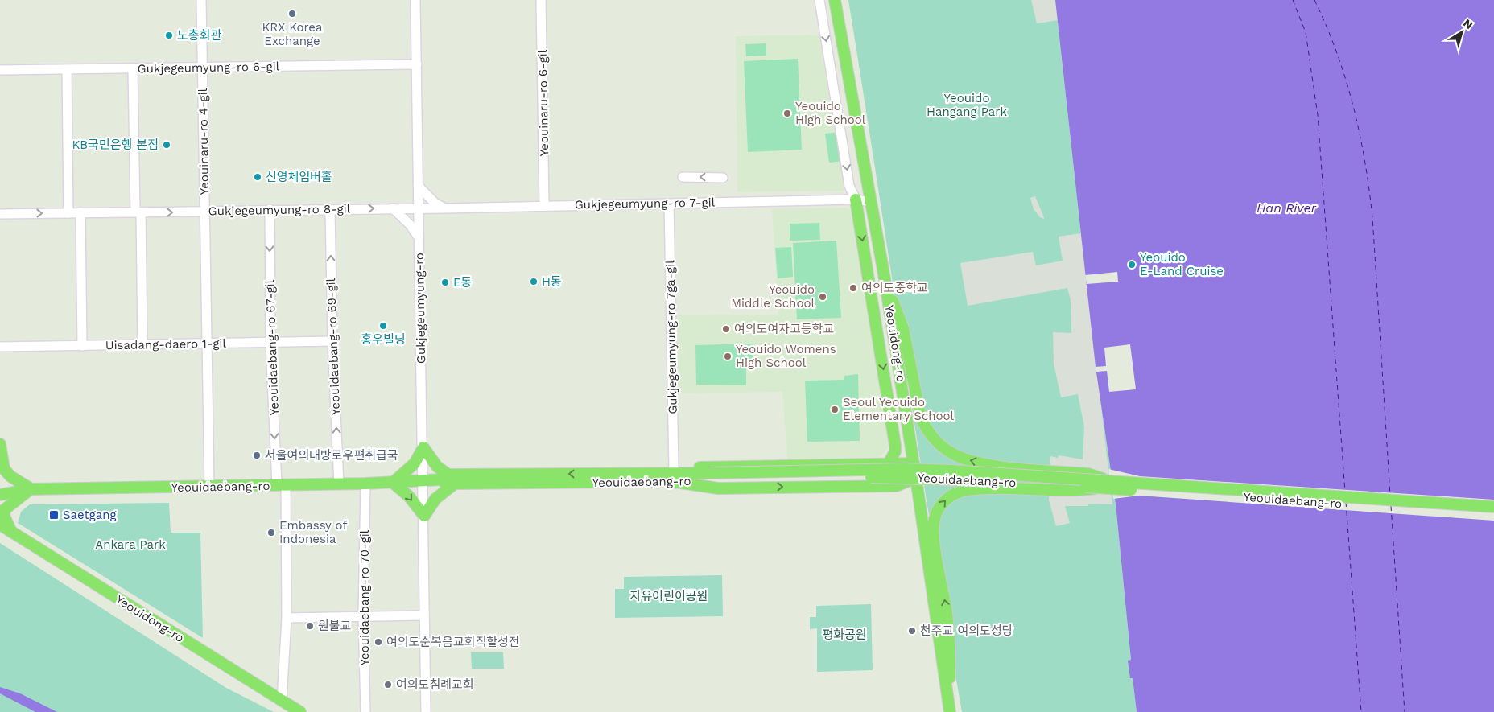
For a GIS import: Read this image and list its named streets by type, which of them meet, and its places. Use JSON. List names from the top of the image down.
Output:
{
  "streets": {
    "main road": ["Yeouidong-ro", "Yeouidaebang-ro"],
    "street": [
      "Gukjegeumyung-ro 6-gil",
      "Yeouinaru-ro 6-gil",
      "Yeouinaru-ro 4-gil",
      "Gukjegeumyung-ro 7-gil",
      "Gukjegeumyung-ro 8-gil",
      "Gukjegeumyung-ro",
      "Gukjegeumyung-ro 7ga-gil",
      "Uisadang-daero 1-gil",
      "Yeouidaebang-ro 69-gil",
      "Yeouidaebang-ro 67-gil",
      "Yeouidaebang-ro 70-gil"
    ]
  },
  "crossings": [
    ["Gukjegeumyung-ro 6-gil", "Yeouinaru-ro 4-gil"],
    ["Gukjegeumyung-ro 6-gil", "Gukjegeumyung-ro"],
    ["Yeouinaru-ro 6-gil", "Gukjegeumyung-ro 7-gil"],
    ["Yeouinaru-ro 4-gil", "Gukjegeumyung-ro 8-gil"],
    ["Yeouinaru-ro 4-gil", "Uisadang-daero 1-gil"],
    ["Yeouinaru-ro 4-gil", "Yeouidaebang-ro"],
    ["Gukjegeumyung-ro 7-gil", "Gukjegeumyung-ro 8-gil"],
    ["Gukjegeumyung-ro 7-gil", "Gukjegeumyung-ro"],
    ["Gukjegeumyung-ro 7-gil", "Gukjegeumyung-ro 7ga-gil"],
    ["Gukjegeumyung-ro 7-gil", "Yeouidong-ro"],
    ["Gukjegeumyung-ro 8-gil", "Gukjegeumyung-ro"],
    ["Gukjegeumyung-ro 8-gil", "Yeouidaebang-ro 69-gil"],
    ["Gukjegeumyung-ro 8-gil", "Yeouidaebang-ro 67-gil"],
    ["Gukjegeumyung-ro", "Yeouidaebang-ro"],
    ["Yeouidong-ro", "Yeouidaebang-ro 67-gil"],
    ["Uisadang-daero 1-gil", "Yeouidaebang-ro 69-gil"],
    ["Uisadang-daero 1-gil", "Yeouidaebang-ro 67-gil"],
    ["Yeouidaebang-ro 69-gil", "Yeouidaebang-ro"],
    ["Yeouidaebang-ro 67-gil", "Yeouidaebang-ro"],
    ["Yeouidaebang-ro", "Yeouidaebang-ro 70-gil"]
  ],
  "one_way": ["Gukjegeumyung-ro 8-gil", "Yeouidaebang-ro 69-gil", "Yeouidaebang-ro 67-gil"],
  "water": ["Han River"],
  "parks": [
    "Yeouido Hangang Park",
    "Ankara Park",
    "자유어린이공원",
    "평화공원"
  ],
  "places": {
    "other": [
      "KRX Korea Exchange",
      "노총회관",
      "Yeouido High School",
      "KB국민은행 본점",
      "신영체임버홀",
      "Yeouido E-Land Cruise",
      "H동",
      "E동",
      "여의도중학교",
      "Yeouido Middle School",
      "홍우빌딩",
      "여의도여자고등학교",
      "Yeouido Womens High School",
      "Seoul Yeouido Elementary School",
      "서울여의대방로우편취급국",
      "Embassy of Indonesia",
      "원불교",
      "천주교 여의도성당",
      "여의도순복음교회직할성전",
      "여의도침례교회"
    ],
    "transit": ["Saetgang"]
  },
  "north": "top right"
}
